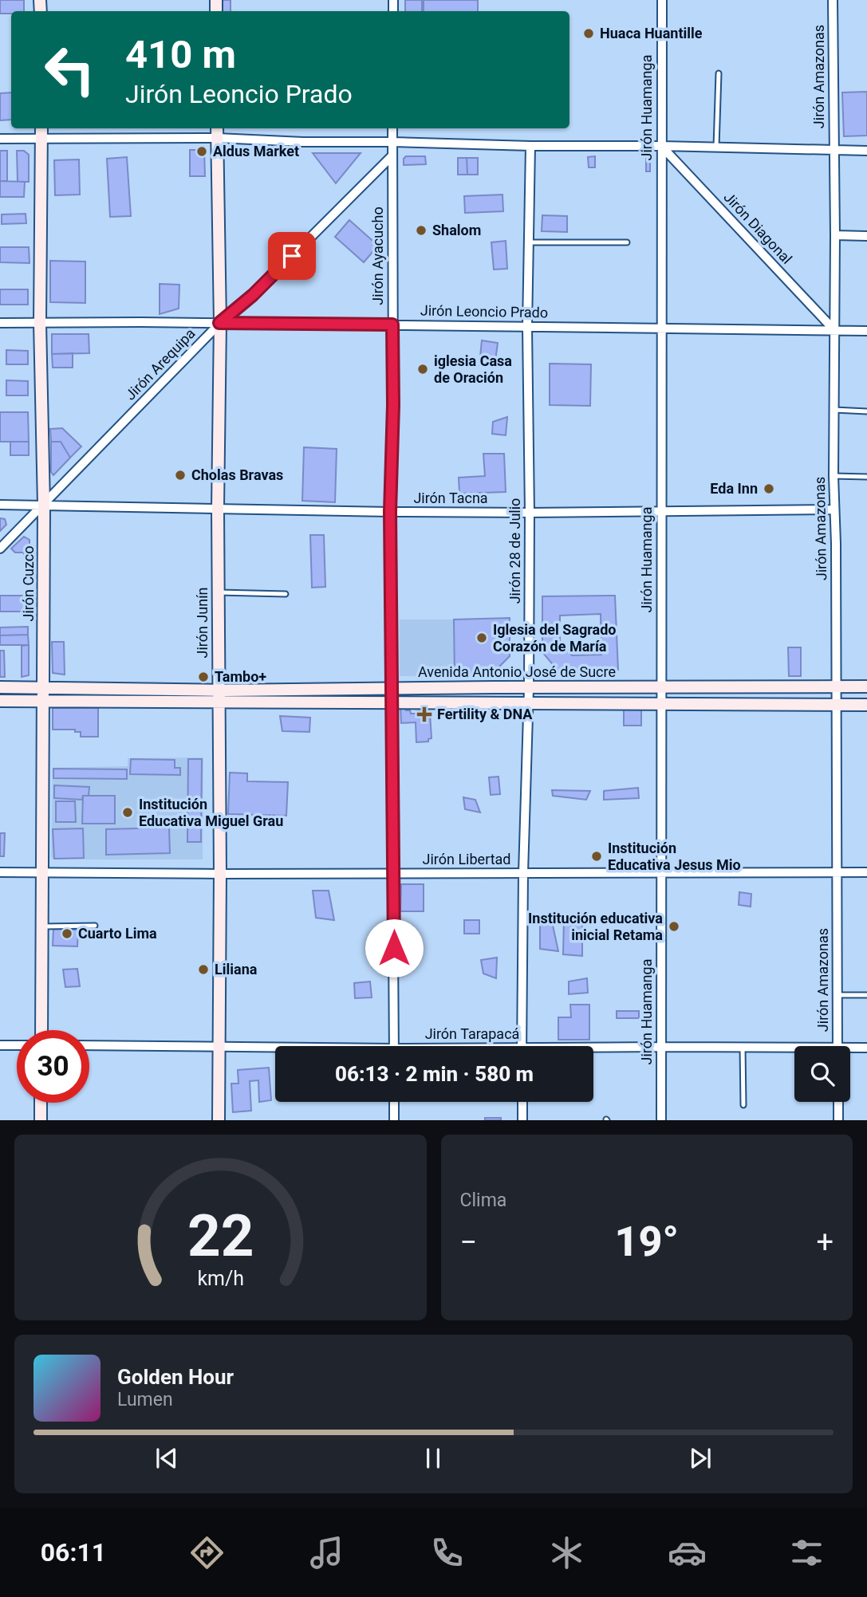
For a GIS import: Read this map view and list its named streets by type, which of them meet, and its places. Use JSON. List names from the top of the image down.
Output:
{
  "streets": {
    "street": [
      "Jirón Amazonas",
      "Jirón Huamanga",
      "Jirón Diagonal",
      "Jirón Ayacucho",
      "Jirón Leoncio Prado",
      "Jirón Arequipa",
      "Jirón Tacna",
      "Jirón 28 de Julio",
      "Jirón Cuzco",
      "Jirón Junín",
      "Avenida Antonio José de Sucre",
      "Jirón Libertad",
      "Jirón Tarapacá"
    ]
  },
  "crossings": [
    ["Jirón Amazonas", "Jirón Diagonal"],
    ["Jirón Amazonas", "Jirón Leoncio Prado"],
    ["Jirón Amazonas", "Jirón Tacna"],
    ["Jirón Amazonas", "Avenida Antonio José de Sucre"],
    ["Jirón Amazonas", "Jirón Libertad"],
    ["Jirón Huamanga", "Jirón Diagonal"],
    ["Jirón Huamanga", "Jirón Leoncio Prado"],
    ["Jirón Huamanga", "Jirón Tacna"],
    ["Jirón Huamanga", "Avenida Antonio José de Sucre"],
    ["Jirón Huamanga", "Jirón Libertad"],
    ["Jirón Huamanga", "Jirón Tarapacá"],
    ["Jirón Diagonal", "Jirón Leoncio Prado"],
    ["Jirón Ayacucho", "Jirón Leoncio Prado"],
    ["Jirón Ayacucho", "Jirón Arequipa"],
    ["Jirón Ayacucho", "Jirón Tacna"],
    ["Jirón Ayacucho", "Avenida Antonio José de Sucre"],
    ["Jirón Ayacucho", "Jirón Libertad"],
    ["Jirón Leoncio Prado", "Jirón Arequipa"],
    ["Jirón Leoncio Prado", "Jirón 28 de Julio"],
    ["Jirón Leoncio Prado", "Jirón Cuzco"],
    ["Jirón Leoncio Prado", "Jirón Junín"],
    ["Jirón Arequipa", "Jirón Tacna"],
    ["Jirón Arequipa", "Jirón Cuzco"],
    ["Jirón Arequipa", "Jirón Junín"],
    ["Jirón Tacna", "Jirón 28 de Julio"],
    ["Jirón Tacna", "Jirón Cuzco"],
    ["Jirón Tacna", "Jirón Junín"],
    ["Jirón 28 de Julio", "Avenida Antonio José de Sucre"],
    ["Jirón 28 de Julio", "Jirón Libertad"],
    ["Jirón Cuzco", "Avenida Antonio José de Sucre"],
    ["Jirón Cuzco", "Jirón Libertad"],
    ["Jirón Junín", "Avenida Antonio José de Sucre"],
    ["Jirón Junín", "Jirón Libertad"],
    ["Jirón Junín", "Jirón Tarapacá"]
  ],
  "places": {
    "other": [
      "Huaca Huantille",
      "Aldus Market",
      "Shalom",
      "iglesia Casa de Oración",
      "Cholas Bravas",
      "Eda Inn",
      "Iglesia del Sagrado Corazón de María",
      "Tambo+",
      "Institución Educativa Miguel Grau",
      "Institución Educativa Jesus Mio",
      "Institución educativa inicial Retama",
      "Cuarto Lima",
      "Liliana"
    ],
    "health": ["Fertility & DNA"]
  },
  "page": {
    "turn": ["410 m", "Jirón Leoncio Prado"],
    "limit": "30",
    "trip": "06:13 · 2 min · 580 m",
    "tile": "Clima",
    "heat": ["−", "19°", "+"],
    "song": ["Golden Hour", "Lumen"],
    "tabs": "06:11",
    "gauge": ["22", "km/h"]
  }
}
